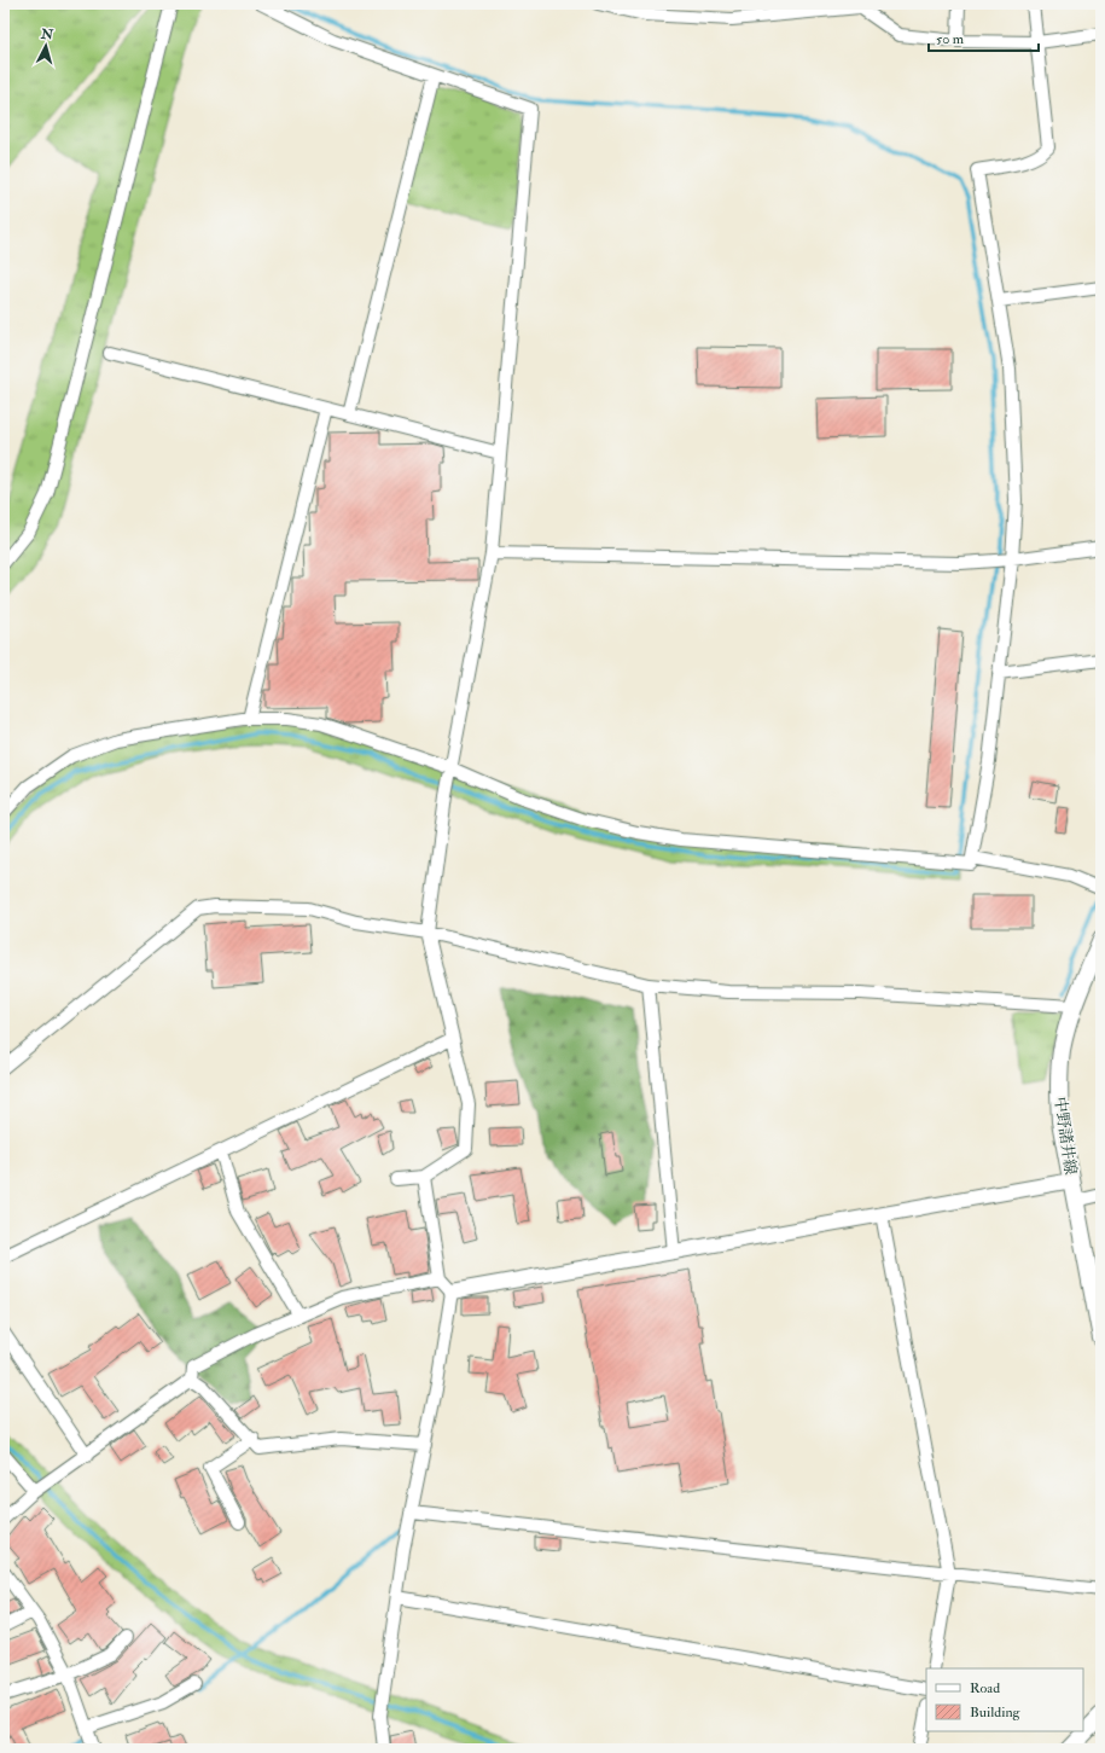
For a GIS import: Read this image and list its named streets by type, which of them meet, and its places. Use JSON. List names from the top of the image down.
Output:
{
  "streets": {
    "main road": ["中野諸井線"]
  },
  "legend": ["Road", "Building"],
  "scale_bar": "50 m",
  "north": "top"
}
